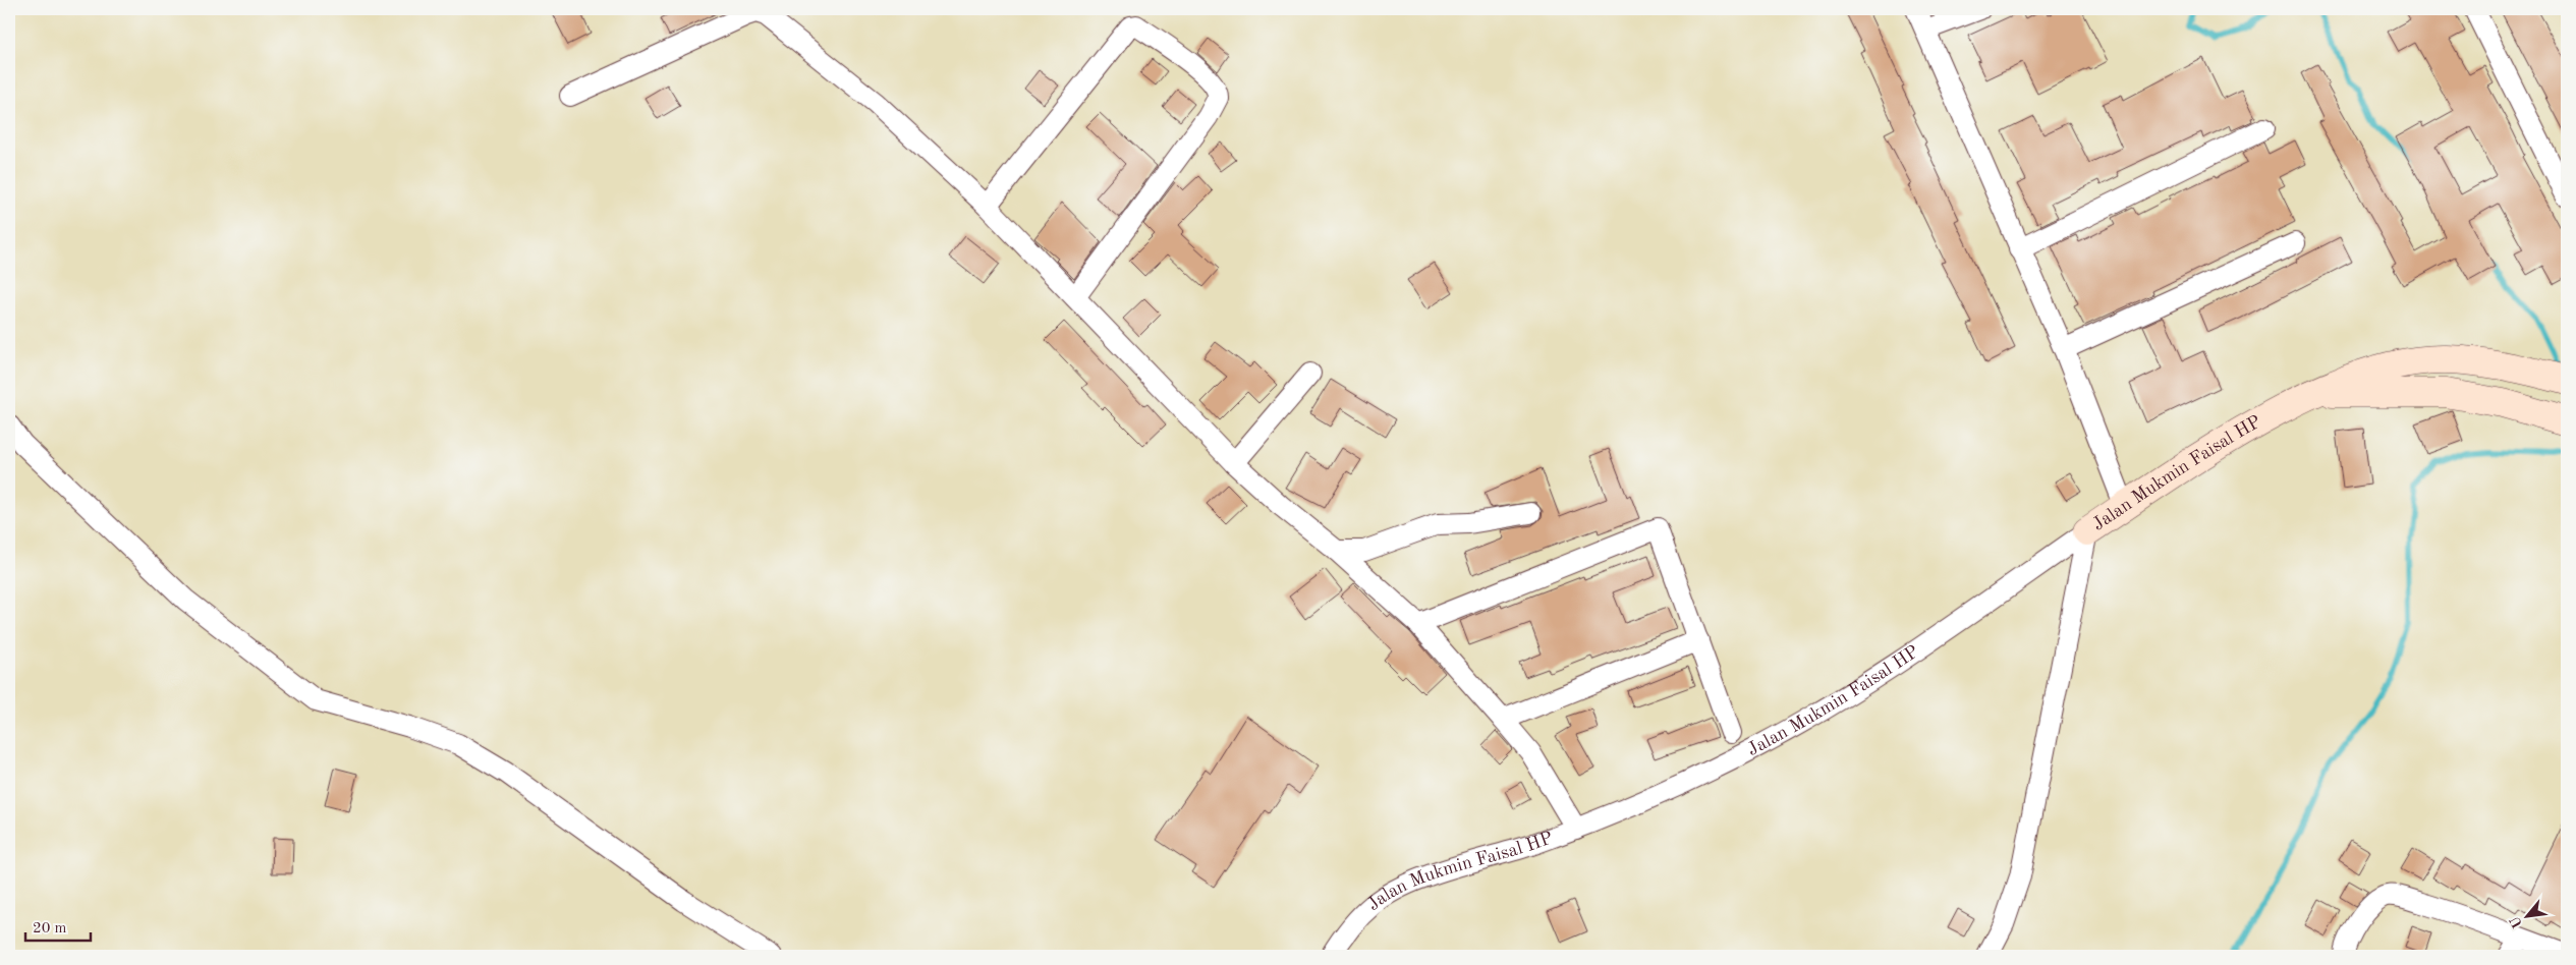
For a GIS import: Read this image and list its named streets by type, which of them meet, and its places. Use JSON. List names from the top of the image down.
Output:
{
  "streets": {
    "street": ["Jalan Mukmin Faisal HP"]
  },
  "scale_bar": "20 m",
  "north": "bottom left"
}
